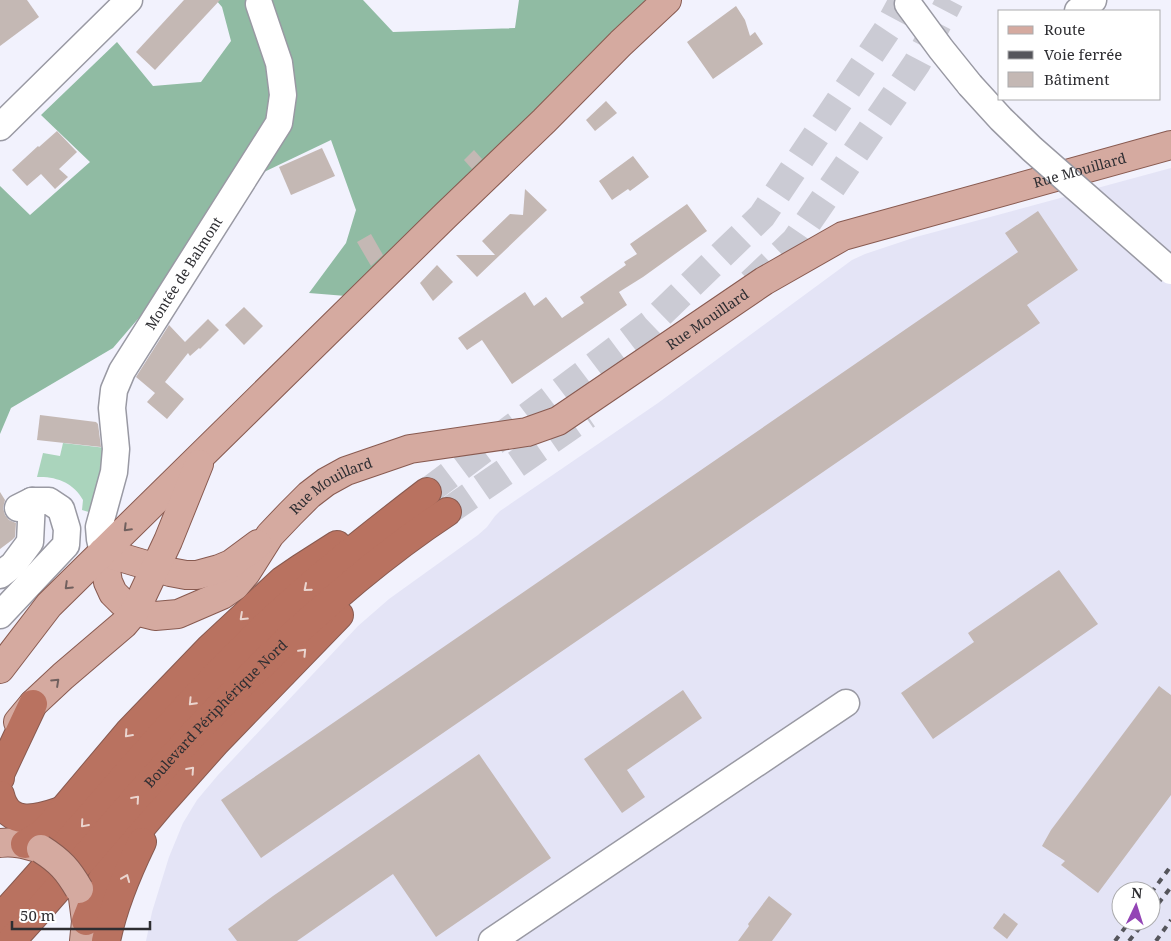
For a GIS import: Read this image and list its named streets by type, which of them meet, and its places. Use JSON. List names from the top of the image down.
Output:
{
  "streets": {
    "highway": ["Boulevard Périphérique Nord"],
    "main road": ["Rue Mouillard"],
    "street": ["Montée de Balmont"]
  },
  "crossings": [
    ["Rue Mouillard", "Montée de Balmont"]
  ],
  "legend": ["Route", "Voie ferrée", "Bâtiment"],
  "scale_bar": "50 m",
  "north": "top"
}
